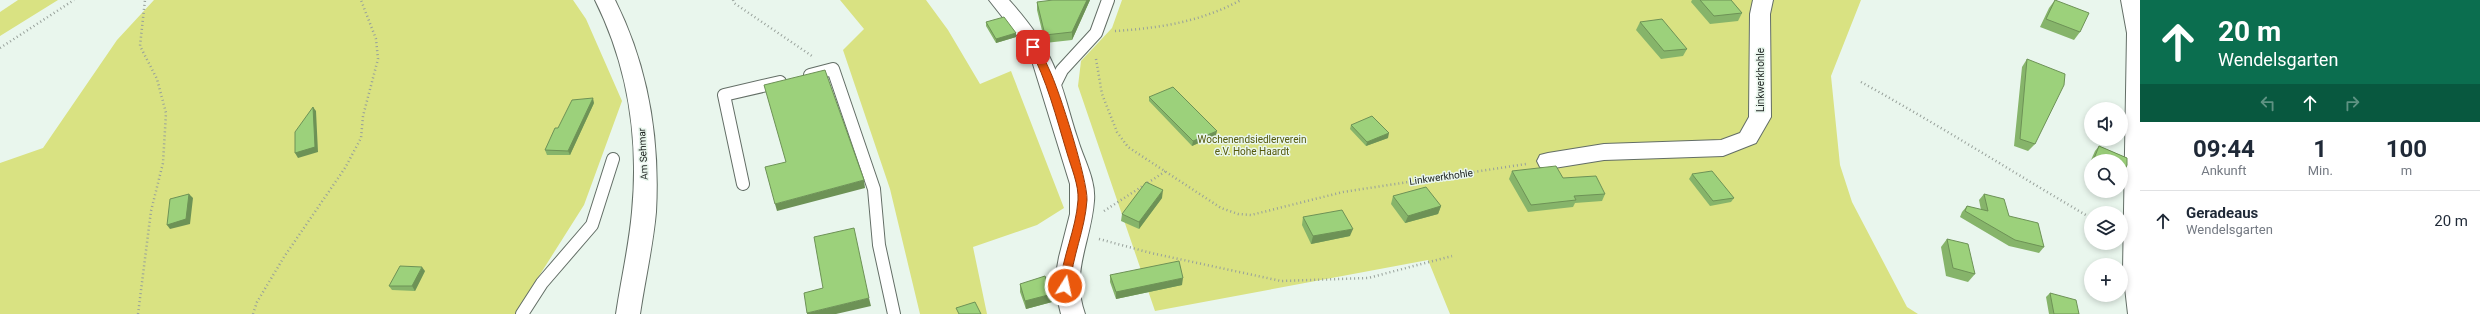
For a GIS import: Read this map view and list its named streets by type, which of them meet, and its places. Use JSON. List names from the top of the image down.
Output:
{
  "streets": {
    "street": ["Linkwerkhohle", "Am Sehmar"]
  },
  "parks": ["Wochenendsiedlerverein e.V. Hohe Haardt"],
  "page": {
    "turn": ["20 m", "Wendelsgarten"],
    "map_buttons": "+",
    "eta": [
      "09:44",
      "Ankunft",
      "1",
      "Min.",
      "100",
      "m"
    ],
    "list": [
      {
        "name": "Geradeaus",
        "note": "Wendelsgarten",
        "value": "20 m"
      }
    ]
  }
}
